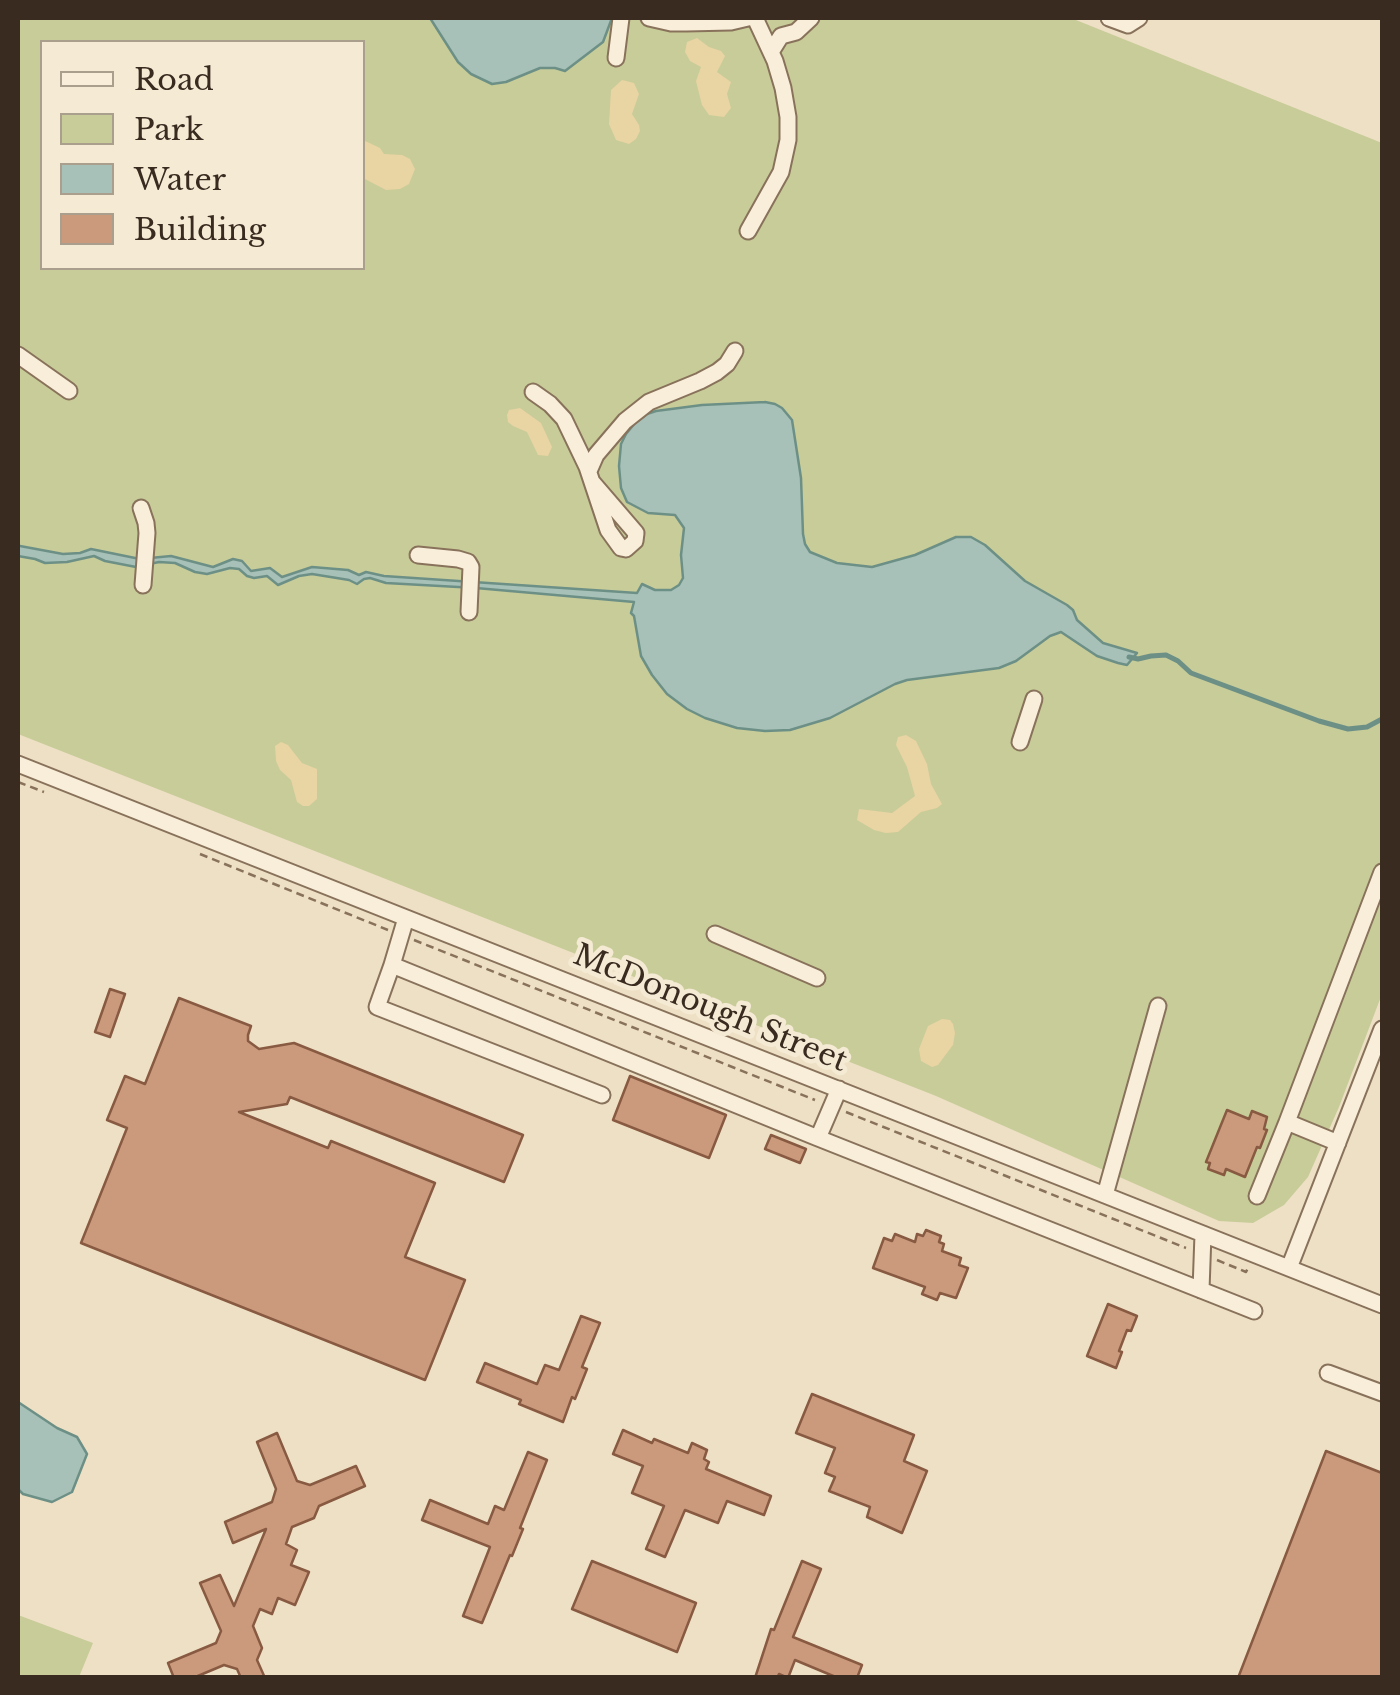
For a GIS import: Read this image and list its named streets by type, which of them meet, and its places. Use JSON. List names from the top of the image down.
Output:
{
  "streets": {
    "street": ["McDonough Street"]
  },
  "legend": [
    "Road",
    "Park",
    "Water",
    "Building"
  ]
}
